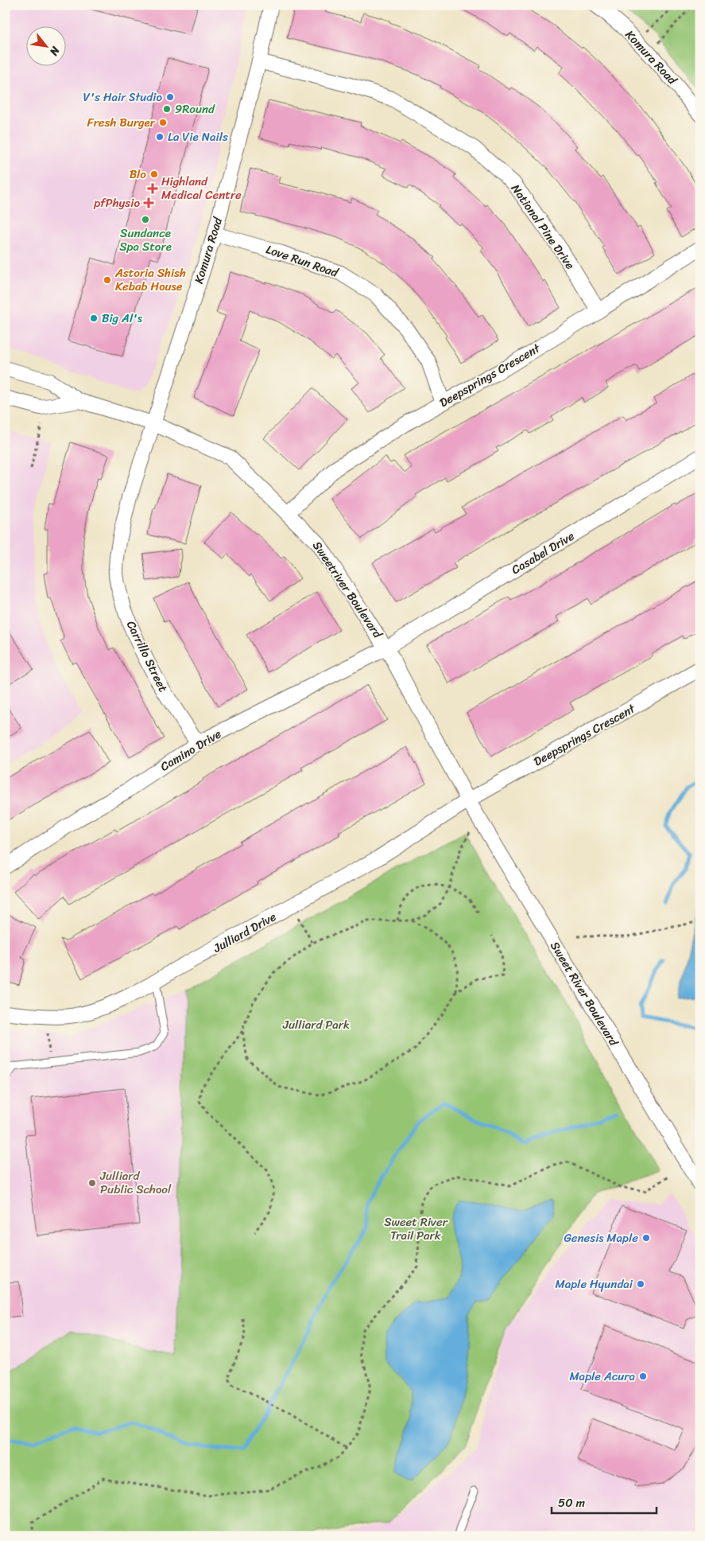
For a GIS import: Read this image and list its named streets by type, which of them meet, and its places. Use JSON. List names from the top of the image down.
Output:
{
  "streets": {
    "street": [
      "Komura Road",
      "National Pine Drive",
      "Love Run Road",
      "Deepsprings Crescent",
      "Casabel Drive",
      "Sweetriver Boulevard",
      "Carrillo Street",
      "Camino Drive",
      "Julliard Drive",
      "Sweet River Boulevard"
    ]
  },
  "crossings": [
    ["Komura Road", "National Pine Drive"],
    ["Komura Road", "Love Run Road"],
    ["Komura Road", "Sweetriver Boulevard"],
    ["Komura Road", "Carrillo Street"],
    ["National Pine Drive", "Deepsprings Crescent"],
    ["Love Run Road", "Deepsprings Crescent"],
    ["Deepsprings Crescent", "Sweetriver Boulevard"],
    ["Deepsprings Crescent", "Julliard Drive"],
    ["Deepsprings Crescent", "Sweet River Boulevard"],
    ["Casabel Drive", "Sweetriver Boulevard"],
    ["Casabel Drive", "Camino Drive"],
    ["Sweetriver Boulevard", "Carrillo Street"],
    ["Sweetriver Boulevard", "Camino Drive"],
    ["Sweetriver Boulevard", "Julliard Drive"],
    ["Sweetriver Boulevard", "Sweet River Boulevard"],
    ["Carrillo Street", "Camino Drive"],
    ["Julliard Drive", "Sweet River Boulevard"]
  ],
  "parks": ["Julliard Park", "Sweet River Trail Park"],
  "places": {
    "other": [
      "V's Hair Studio",
      "9Round",
      "Fresh Burger",
      "La Vie Nails",
      "Blo",
      "Sundance Spa Store",
      "Astoria Shish Kebab House",
      "Big Al's",
      "Julliard Public School",
      "Genesis Maple",
      "Maple Hyundai",
      "Maple Acura"
    ],
    "health": ["Highland Medical Centre", "pfPhysio"]
  },
  "scale_bar": "50 m",
  "north": "bottom right"
}
